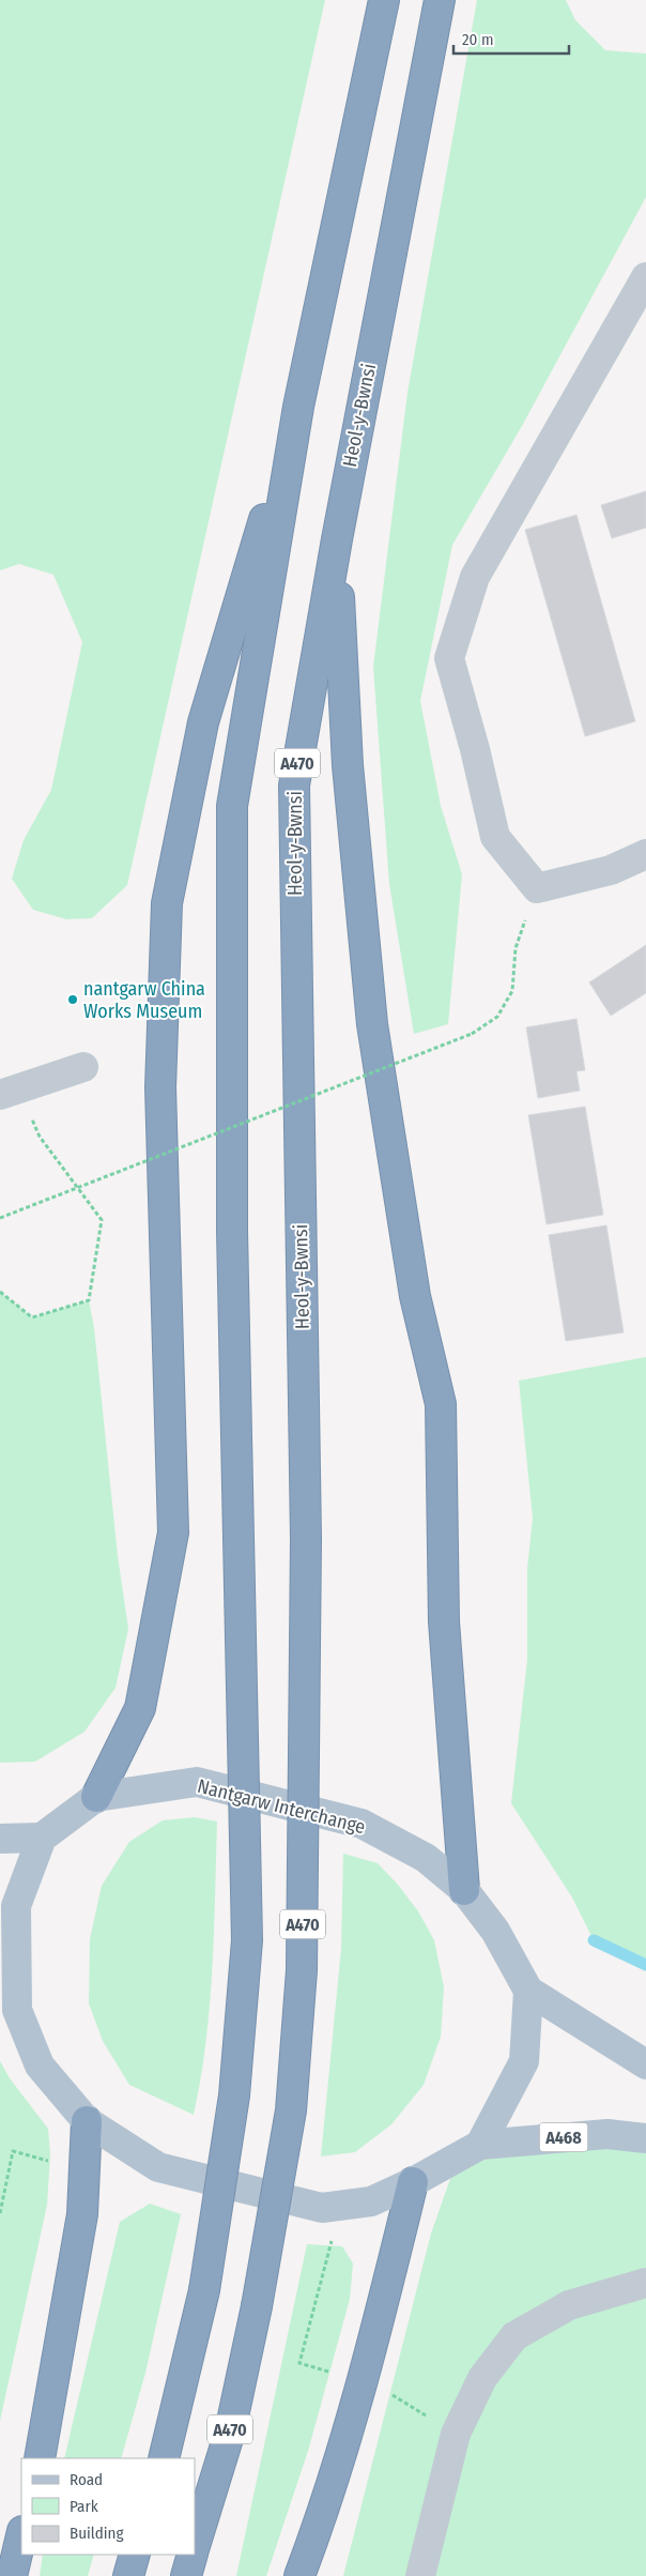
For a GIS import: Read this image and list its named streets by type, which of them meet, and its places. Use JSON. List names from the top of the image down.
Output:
{
  "streets": {
    "highway": ["Heol-y-Bwnsi", "A470"],
    "main road": ["Nantgarw Interchange", "A468"]
  },
  "places": ["nantgarw China Works Museum"],
  "legend": ["Road", "Park", "Building"],
  "scale_bar": "20 m"
}
